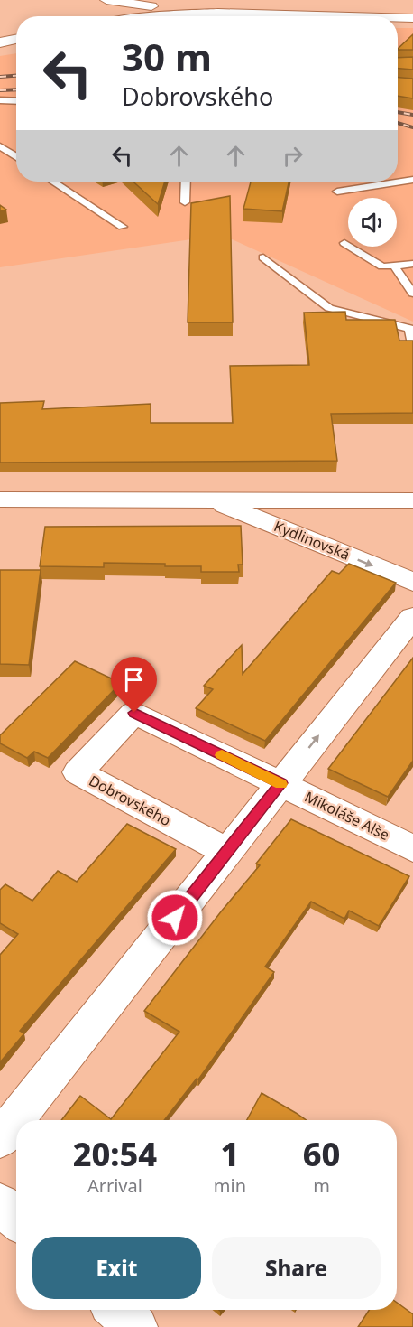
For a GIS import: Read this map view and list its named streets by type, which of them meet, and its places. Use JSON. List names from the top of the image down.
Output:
{
  "streets": {
    "street": ["Kydlinovská", "Dobrovského", "Mikoláše Alše"]
  },
  "crossings": [
    ["Dobrovského", "Mikoláše Alše"]
  ],
  "page": {
    "turn": ["30 m", "Dobrovského"],
    "eta": [
      "20:54",
      "Arrival",
      "1",
      "min",
      "60",
      "m"
    ],
    "buttons": ["Exit", "Share"]
  }
}
